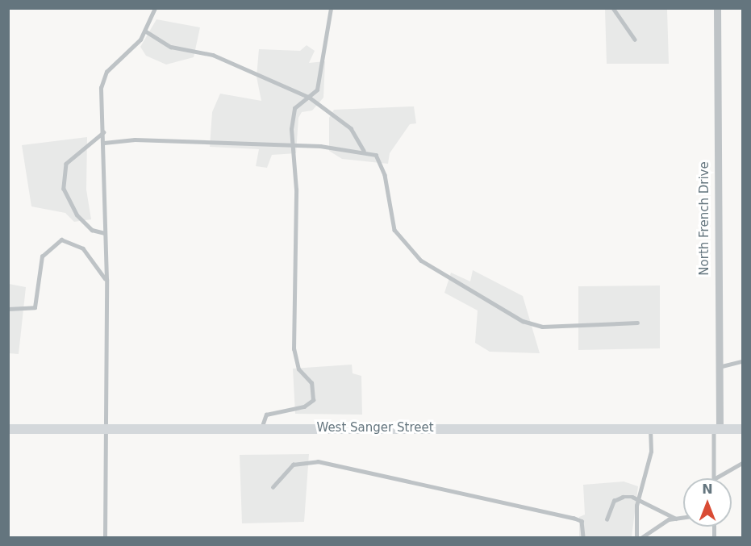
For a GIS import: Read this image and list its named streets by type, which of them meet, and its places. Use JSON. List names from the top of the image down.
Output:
{
  "streets": {
    "main road": ["West Sanger Street"],
    "street": ["North French Drive"]
  },
  "crossings": [
    ["North French Drive", "West Sanger Street"]
  ],
  "north": "top"
}
